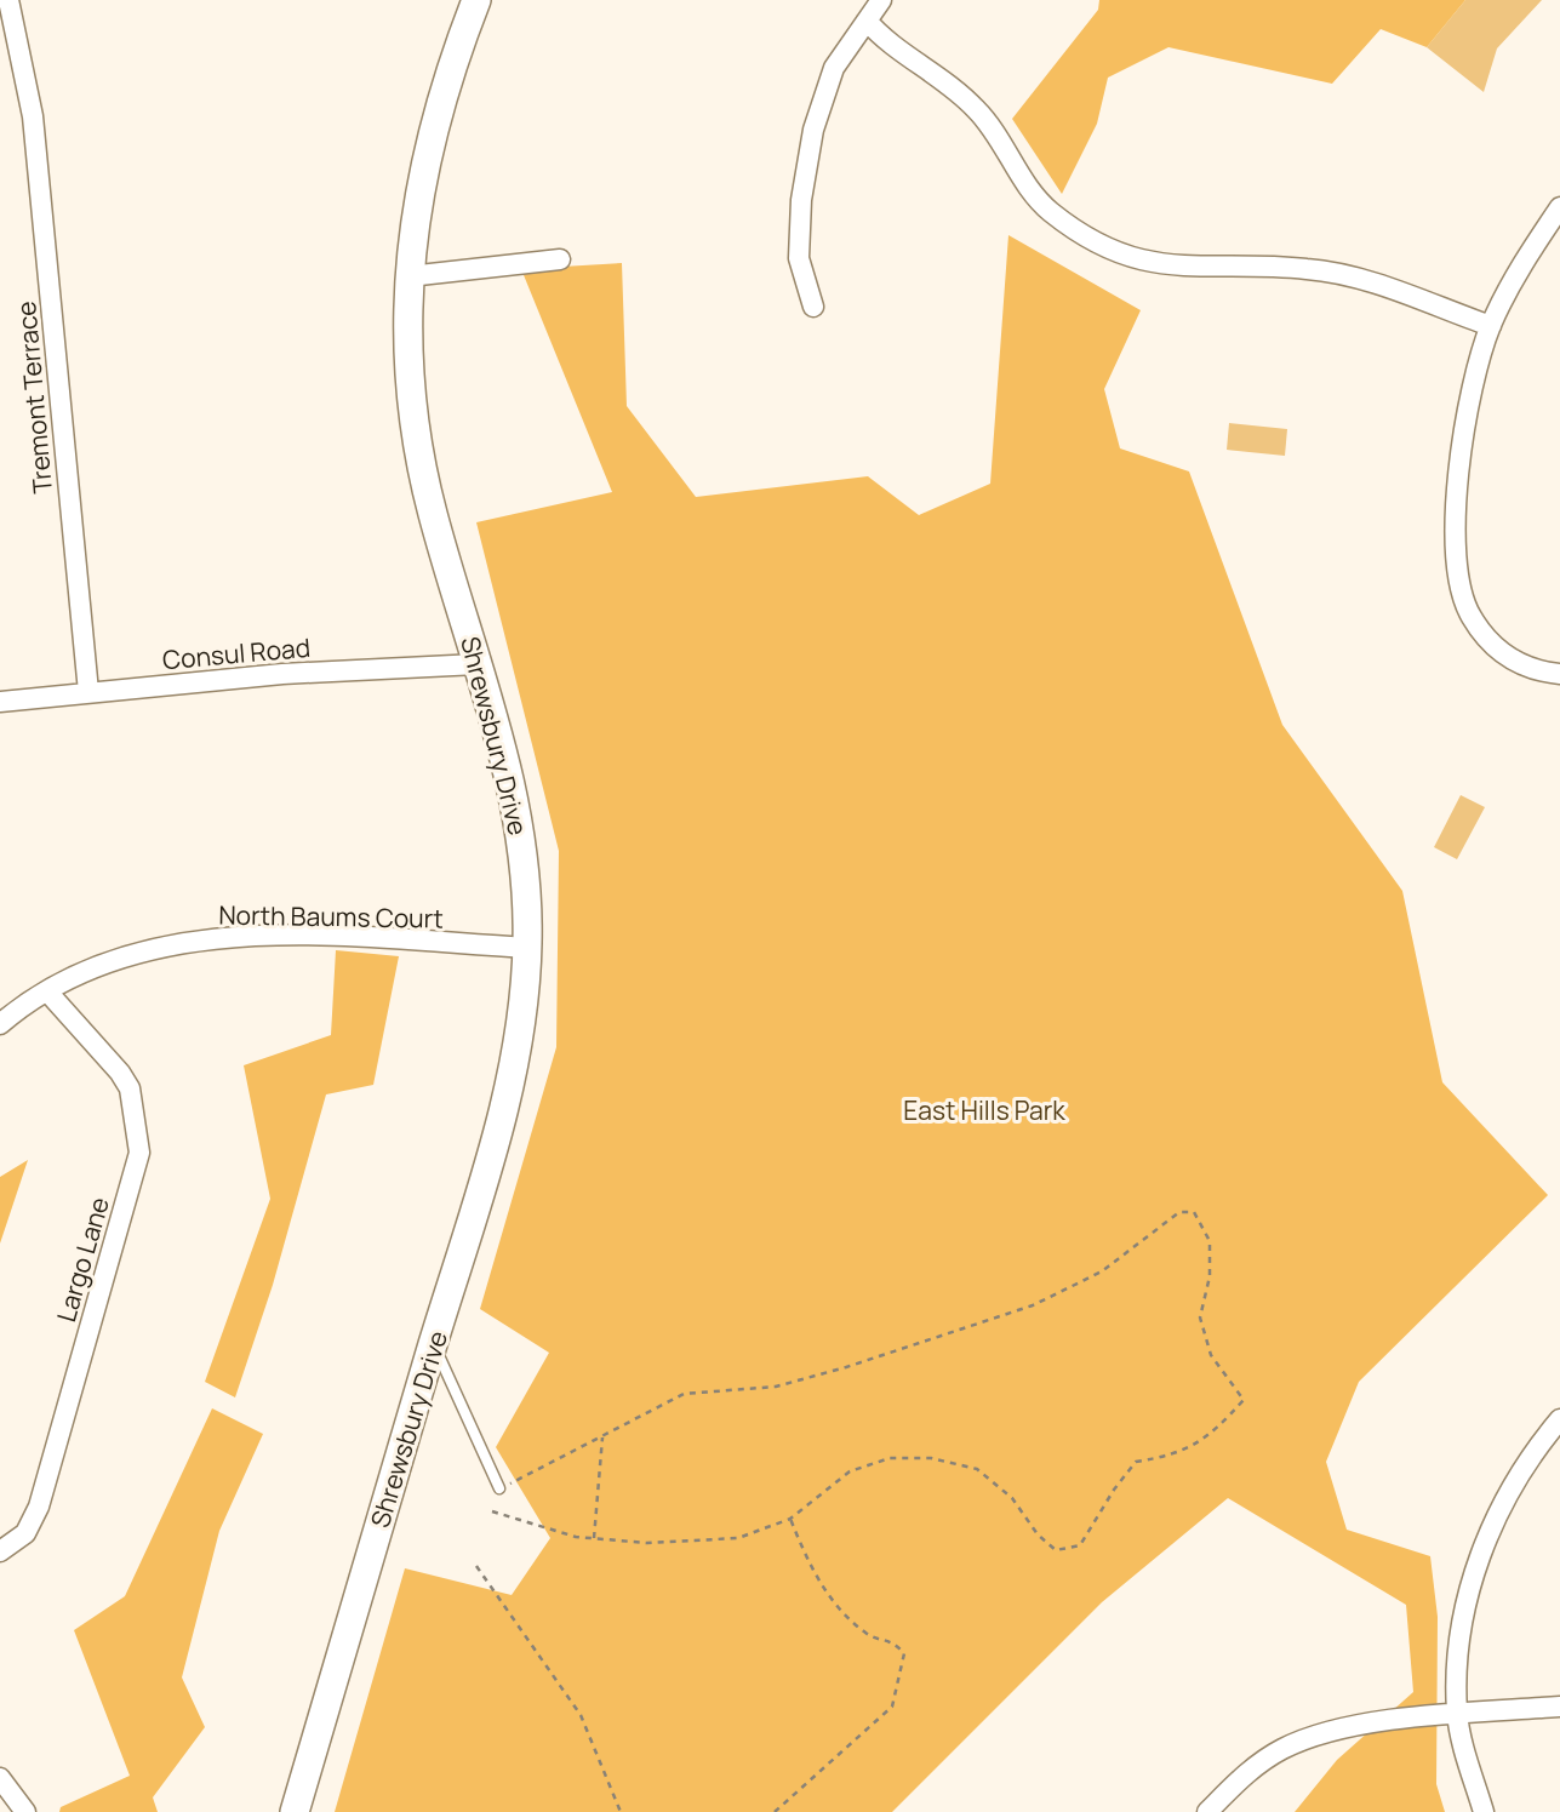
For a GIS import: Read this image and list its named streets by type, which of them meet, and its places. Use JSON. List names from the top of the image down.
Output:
{
  "streets": {
    "main road": ["Shrewsbury Drive"],
    "street": [
      "Tremont Terrace",
      "Consul Road",
      "North Baums Court",
      "Largo Lane"
    ]
  },
  "crossings": [
    ["Tremont Terrace", "Consul Road"],
    ["Consul Road", "Shrewsbury Drive"],
    ["Shrewsbury Drive", "North Baums Court"],
    ["North Baums Court", "Largo Lane"]
  ],
  "parks": ["East Hills Park"]
}
